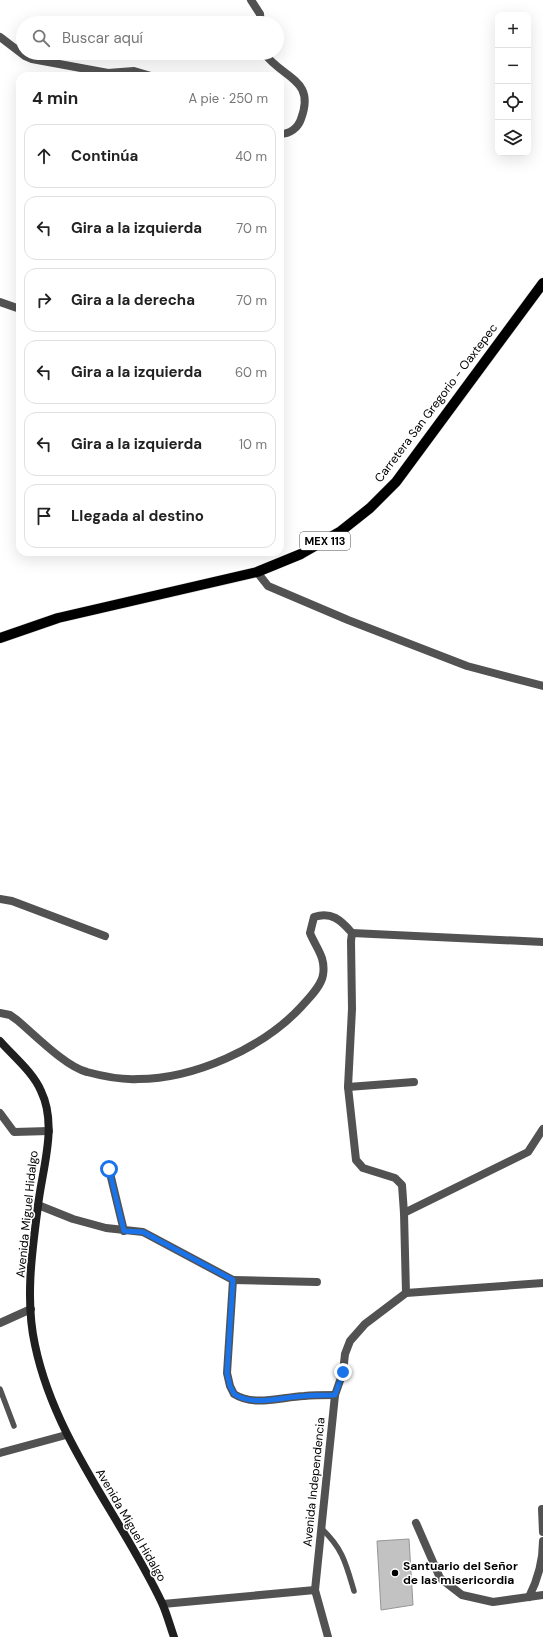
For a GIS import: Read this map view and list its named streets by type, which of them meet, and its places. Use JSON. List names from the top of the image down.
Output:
{
  "streets": {
    "main road": ["Carretera San Gregorio - Oaxtepec", "MEX 113", "Avenida Miguel Hidalgo"],
    "street": ["Avenida Independencia"]
  },
  "places": ["Santuario del Señor de las misericordia"],
  "page": {
    "map_buttons": ["+", "−"],
    "search": "Buscar aquí",
    "heading": ["4 min", "A pie · 250 m"],
    "list": [
      ["Continúa", "40 m"],
      ["Gira a la izquierda", "70 m"],
      ["Gira a la derecha", "70 m"],
      ["Gira a la izquierda", "60 m"],
      ["Gira a la izquierda", "10 m"],
      "Llegada al destino"
    ]
  }
}
